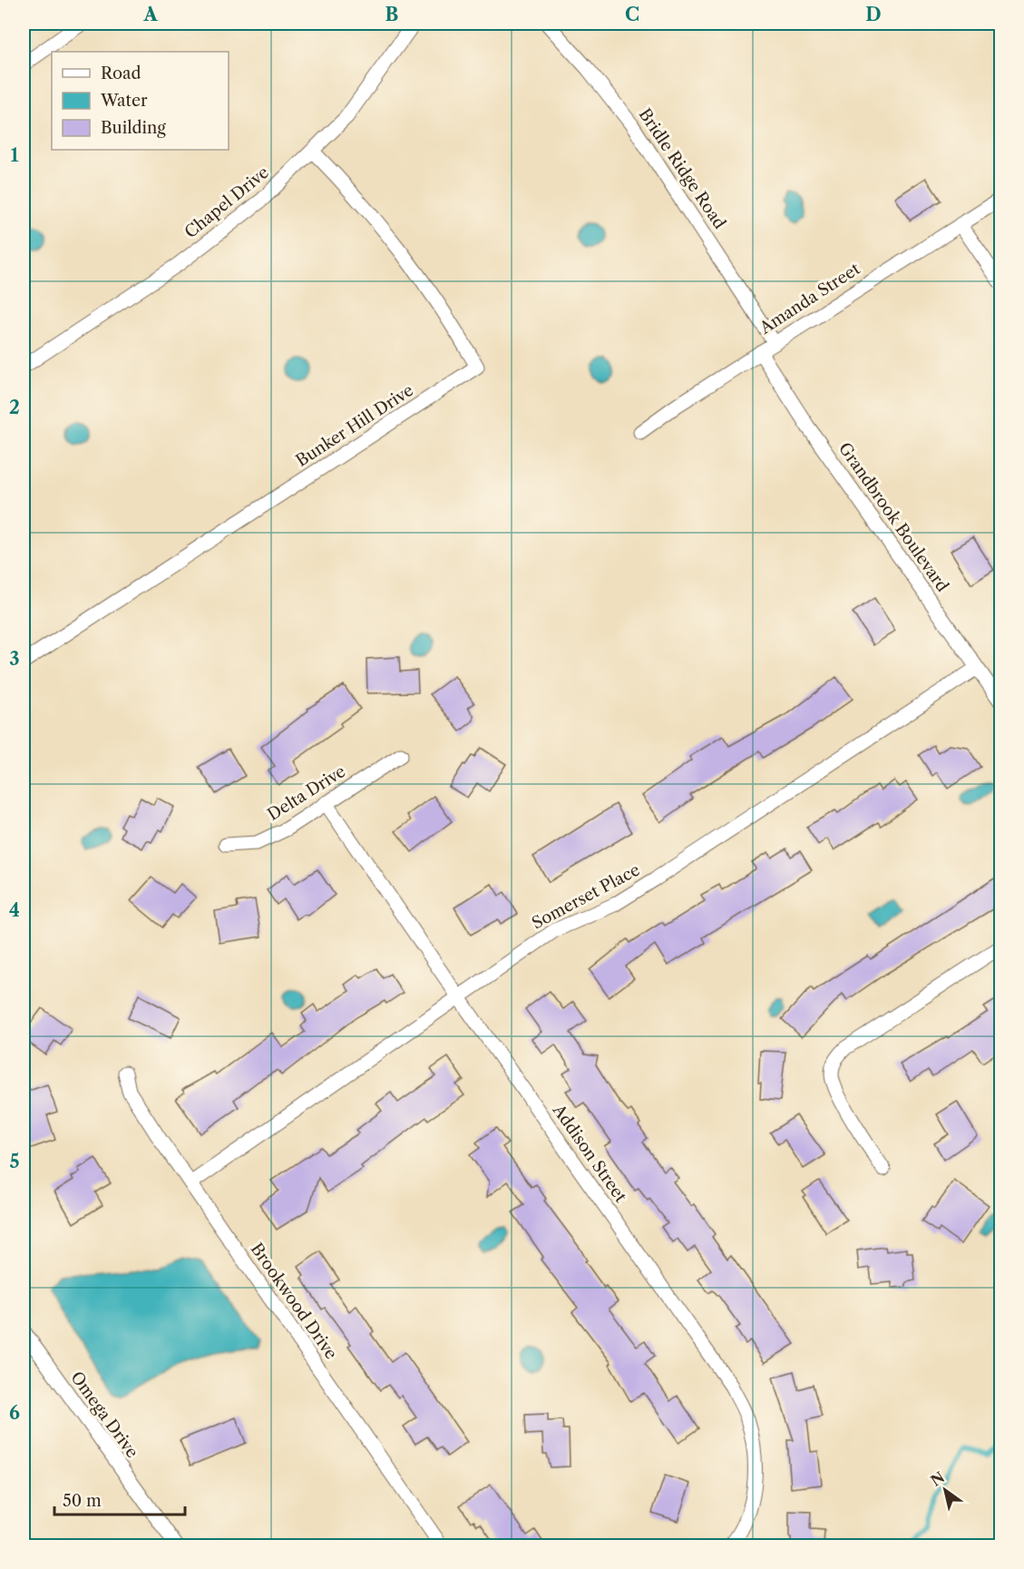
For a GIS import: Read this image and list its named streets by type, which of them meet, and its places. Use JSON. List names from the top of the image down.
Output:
{
  "streets": {
    "street": [
      "Bridle Ridge Road",
      "Chapel Drive",
      "Amanda Street",
      "Bunker Hill Drive",
      "Grandbrook Boulevard",
      "Delta Drive",
      "Somerset Place",
      "Addison Street",
      "Brookwood Drive",
      "Omega Drive"
    ]
  },
  "crossings": [
    ["Bridle Ridge Road", "Amanda Street"],
    ["Chapel Drive", "Bunker Hill Drive"],
    ["Amanda Street", "Grandbrook Boulevard"],
    ["Grandbrook Boulevard", "Somerset Place"],
    ["Delta Drive", "Addison Street"],
    ["Somerset Place", "Addison Street"],
    ["Somerset Place", "Brookwood Drive"]
  ],
  "legend": ["Road", "Water", "Building"],
  "scale_bar": "50 m",
  "north": "top left",
  "grid": {
    "columns": [
      "A",
      "B",
      "C",
      "D"
    ],
    "rows": [
      "1",
      "2",
      "3",
      "4",
      "5",
      "6"
    ]
  }
}
